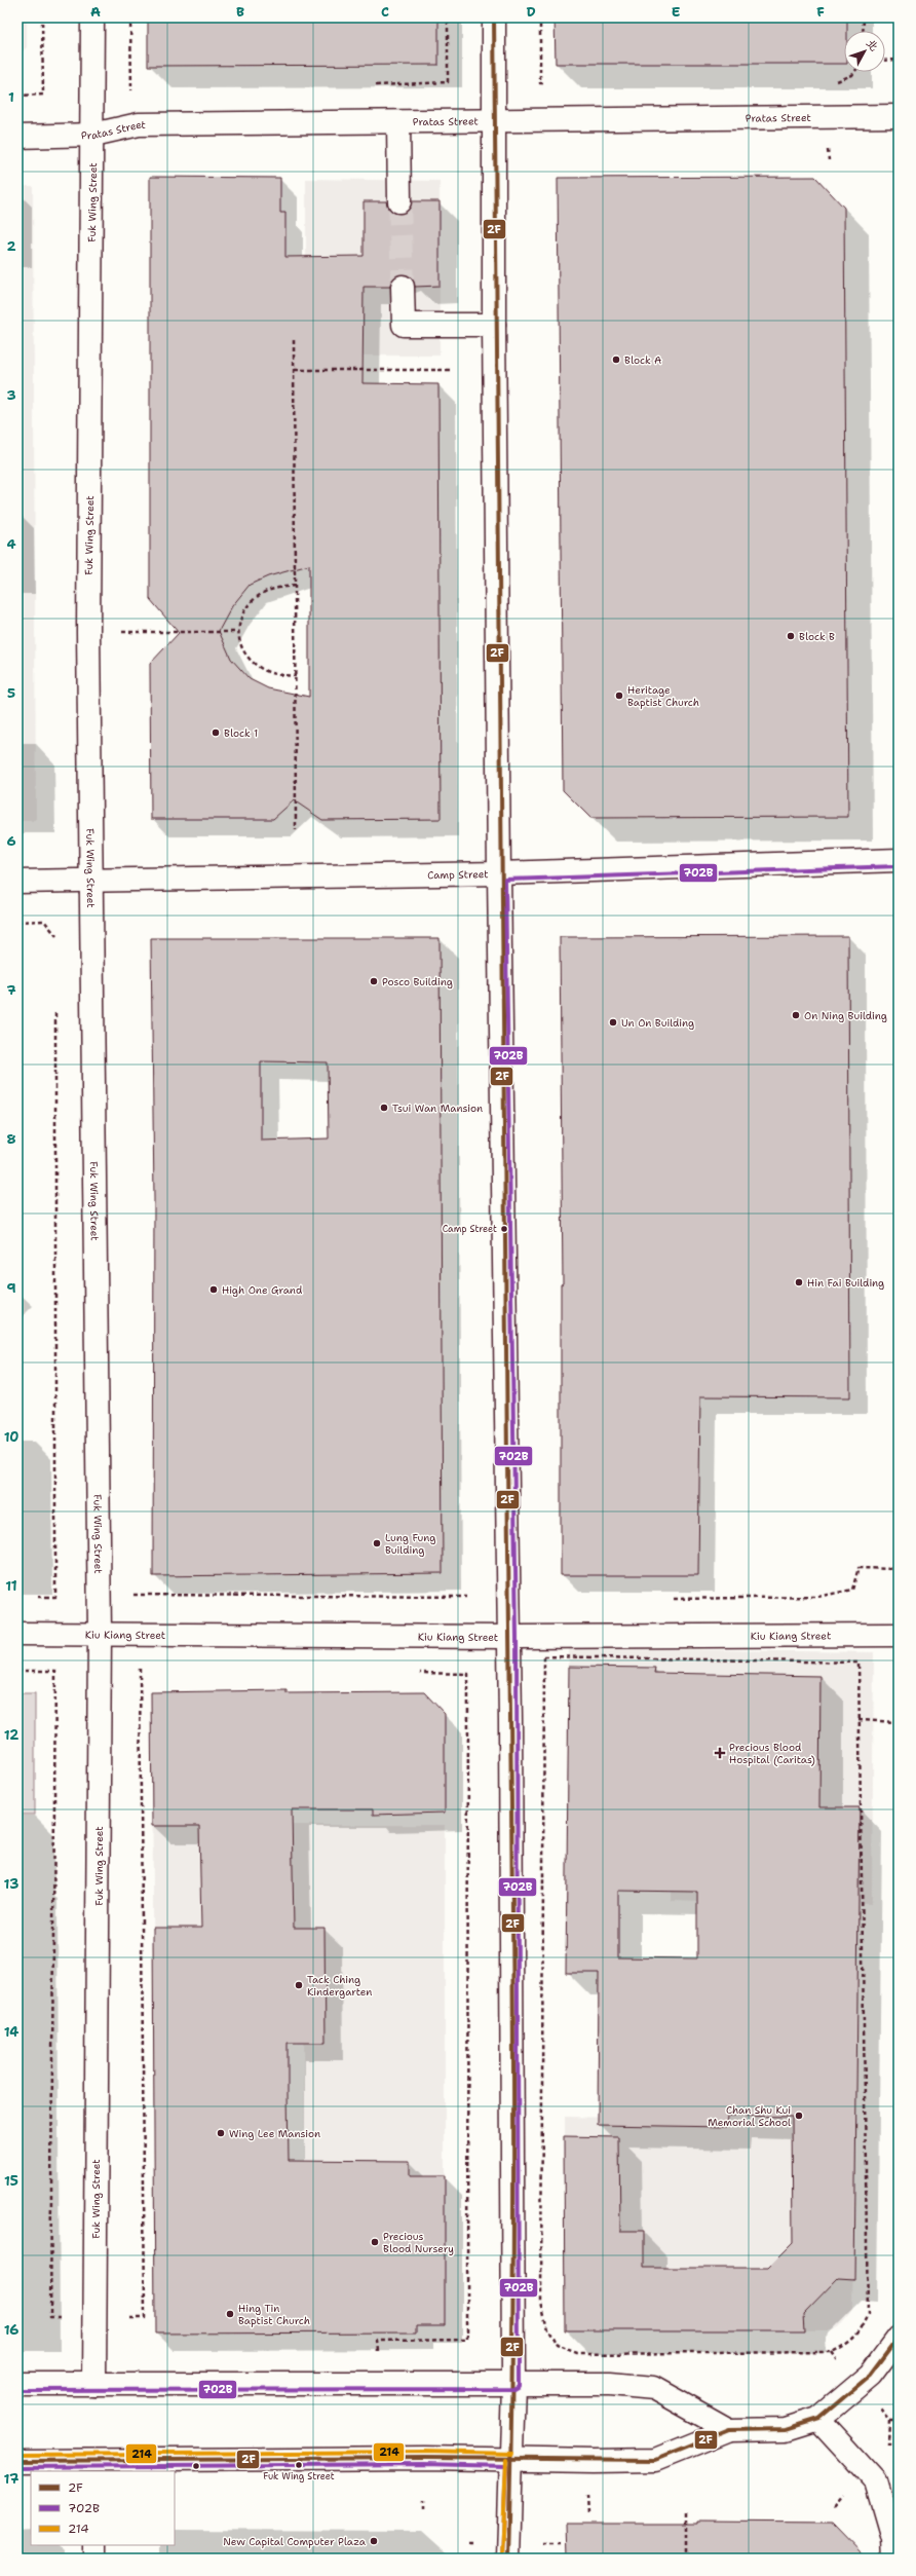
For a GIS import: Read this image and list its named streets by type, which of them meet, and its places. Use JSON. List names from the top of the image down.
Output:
{
  "streets": {
    "street": [
      "Pratas Street",
      "Fuk Wing Street",
      "Camp Street",
      "Kiu Kiang Street"
    ]
  },
  "crossings": [
    ["Pratas Street", "Fuk Wing Street"],
    ["Fuk Wing Street", "Camp Street"],
    ["Fuk Wing Street", "Kiu Kiang Street"]
  ],
  "places": {
    "other": [
      "Block A",
      "Block B",
      "Heritage Baptist Church",
      "Block 1",
      "Posco Building",
      "On Ning Building",
      "Un On Building",
      "Tsui Wan Mansion",
      "Camp Street",
      "Hin Fai Building",
      "High One Grand",
      "Lung Fung Building",
      "Tack Ching Kindergarten",
      "Chan Shu Kui Memorial School",
      "Wing Lee Mansion",
      "Precious Blood Nursery",
      "Hing Tin Baptist Church",
      "Fuk Wing Street",
      "New Capital Computer Plaza"
    ],
    "health": ["Precious Blood Hospital (Caritas)"]
  },
  "lines": ["transit line 2F", "transit line 702B", "transit line 214"],
  "legend": ["2F", "702B", "214"],
  "north": "top right",
  "grid": {
    "columns": [
      "A",
      "B",
      "C",
      "D",
      "E",
      "F"
    ],
    "rows": [
      "1",
      "2",
      "3",
      "4",
      "5",
      "6",
      "7",
      "8",
      "9",
      "10",
      "11",
      "12",
      "13",
      "14",
      "15",
      "16",
      "17"
    ]
  }
}
